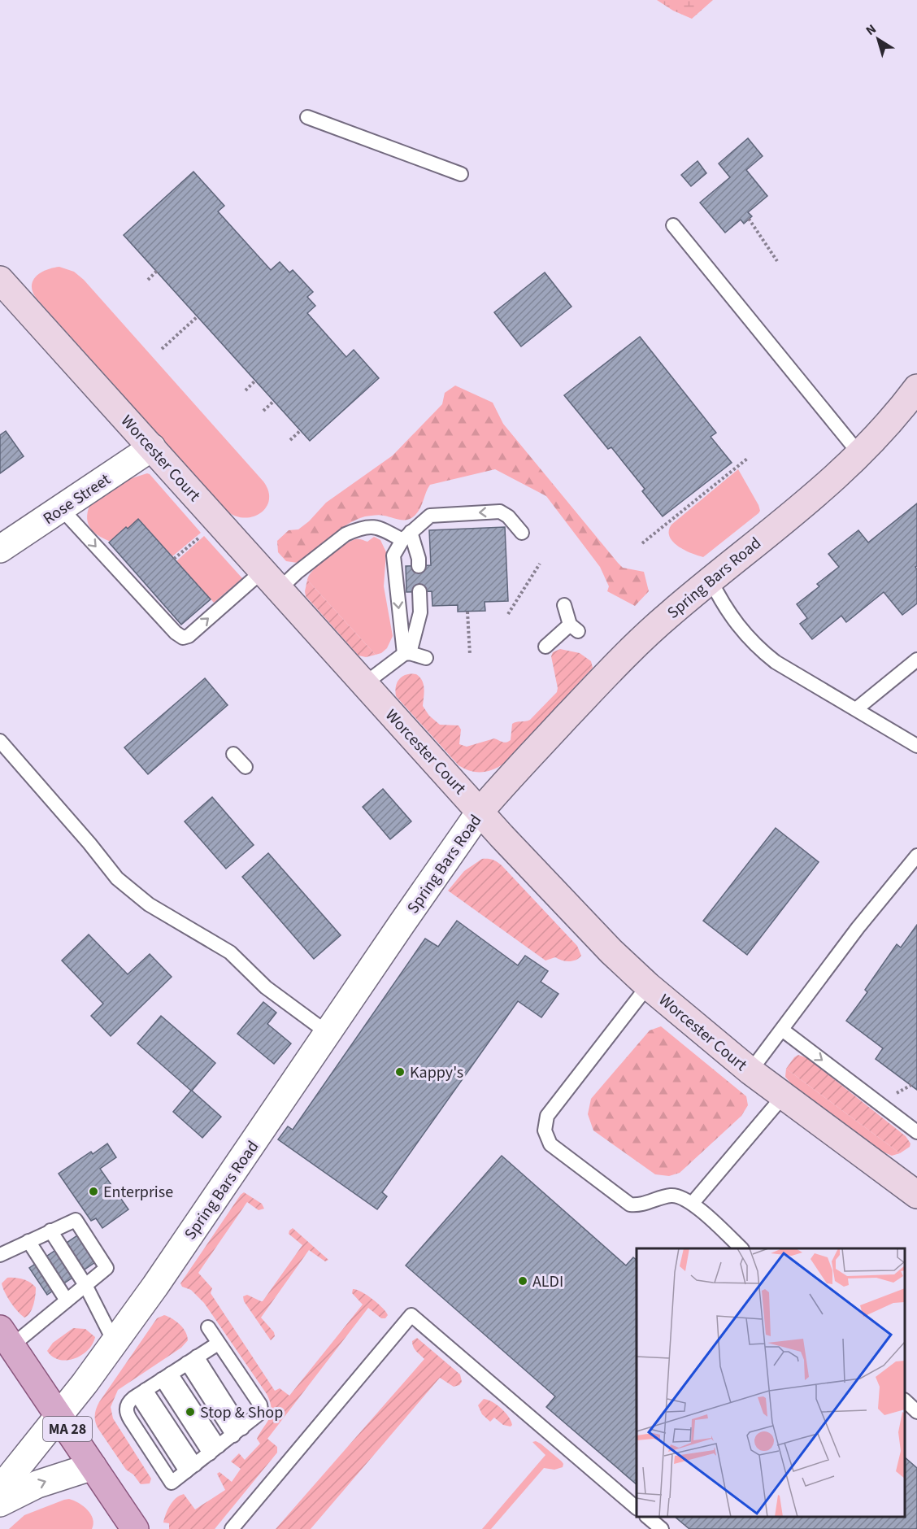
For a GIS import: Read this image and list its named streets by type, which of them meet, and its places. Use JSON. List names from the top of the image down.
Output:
{
  "streets": {
    "main road": ["MA 28"],
    "street": ["Worcester Court", "Rose Street", "Spring Bars Road"]
  },
  "crossings": [
    ["Worcester Court", "Rose Street"],
    ["Worcester Court", "Spring Bars Road"],
    ["Spring Bars Road", "MA 28"]
  ],
  "places": [
    "Kappy's",
    "Enterprise",
    "ALDI",
    "Stop & Shop"
  ],
  "north": "top left"
}
